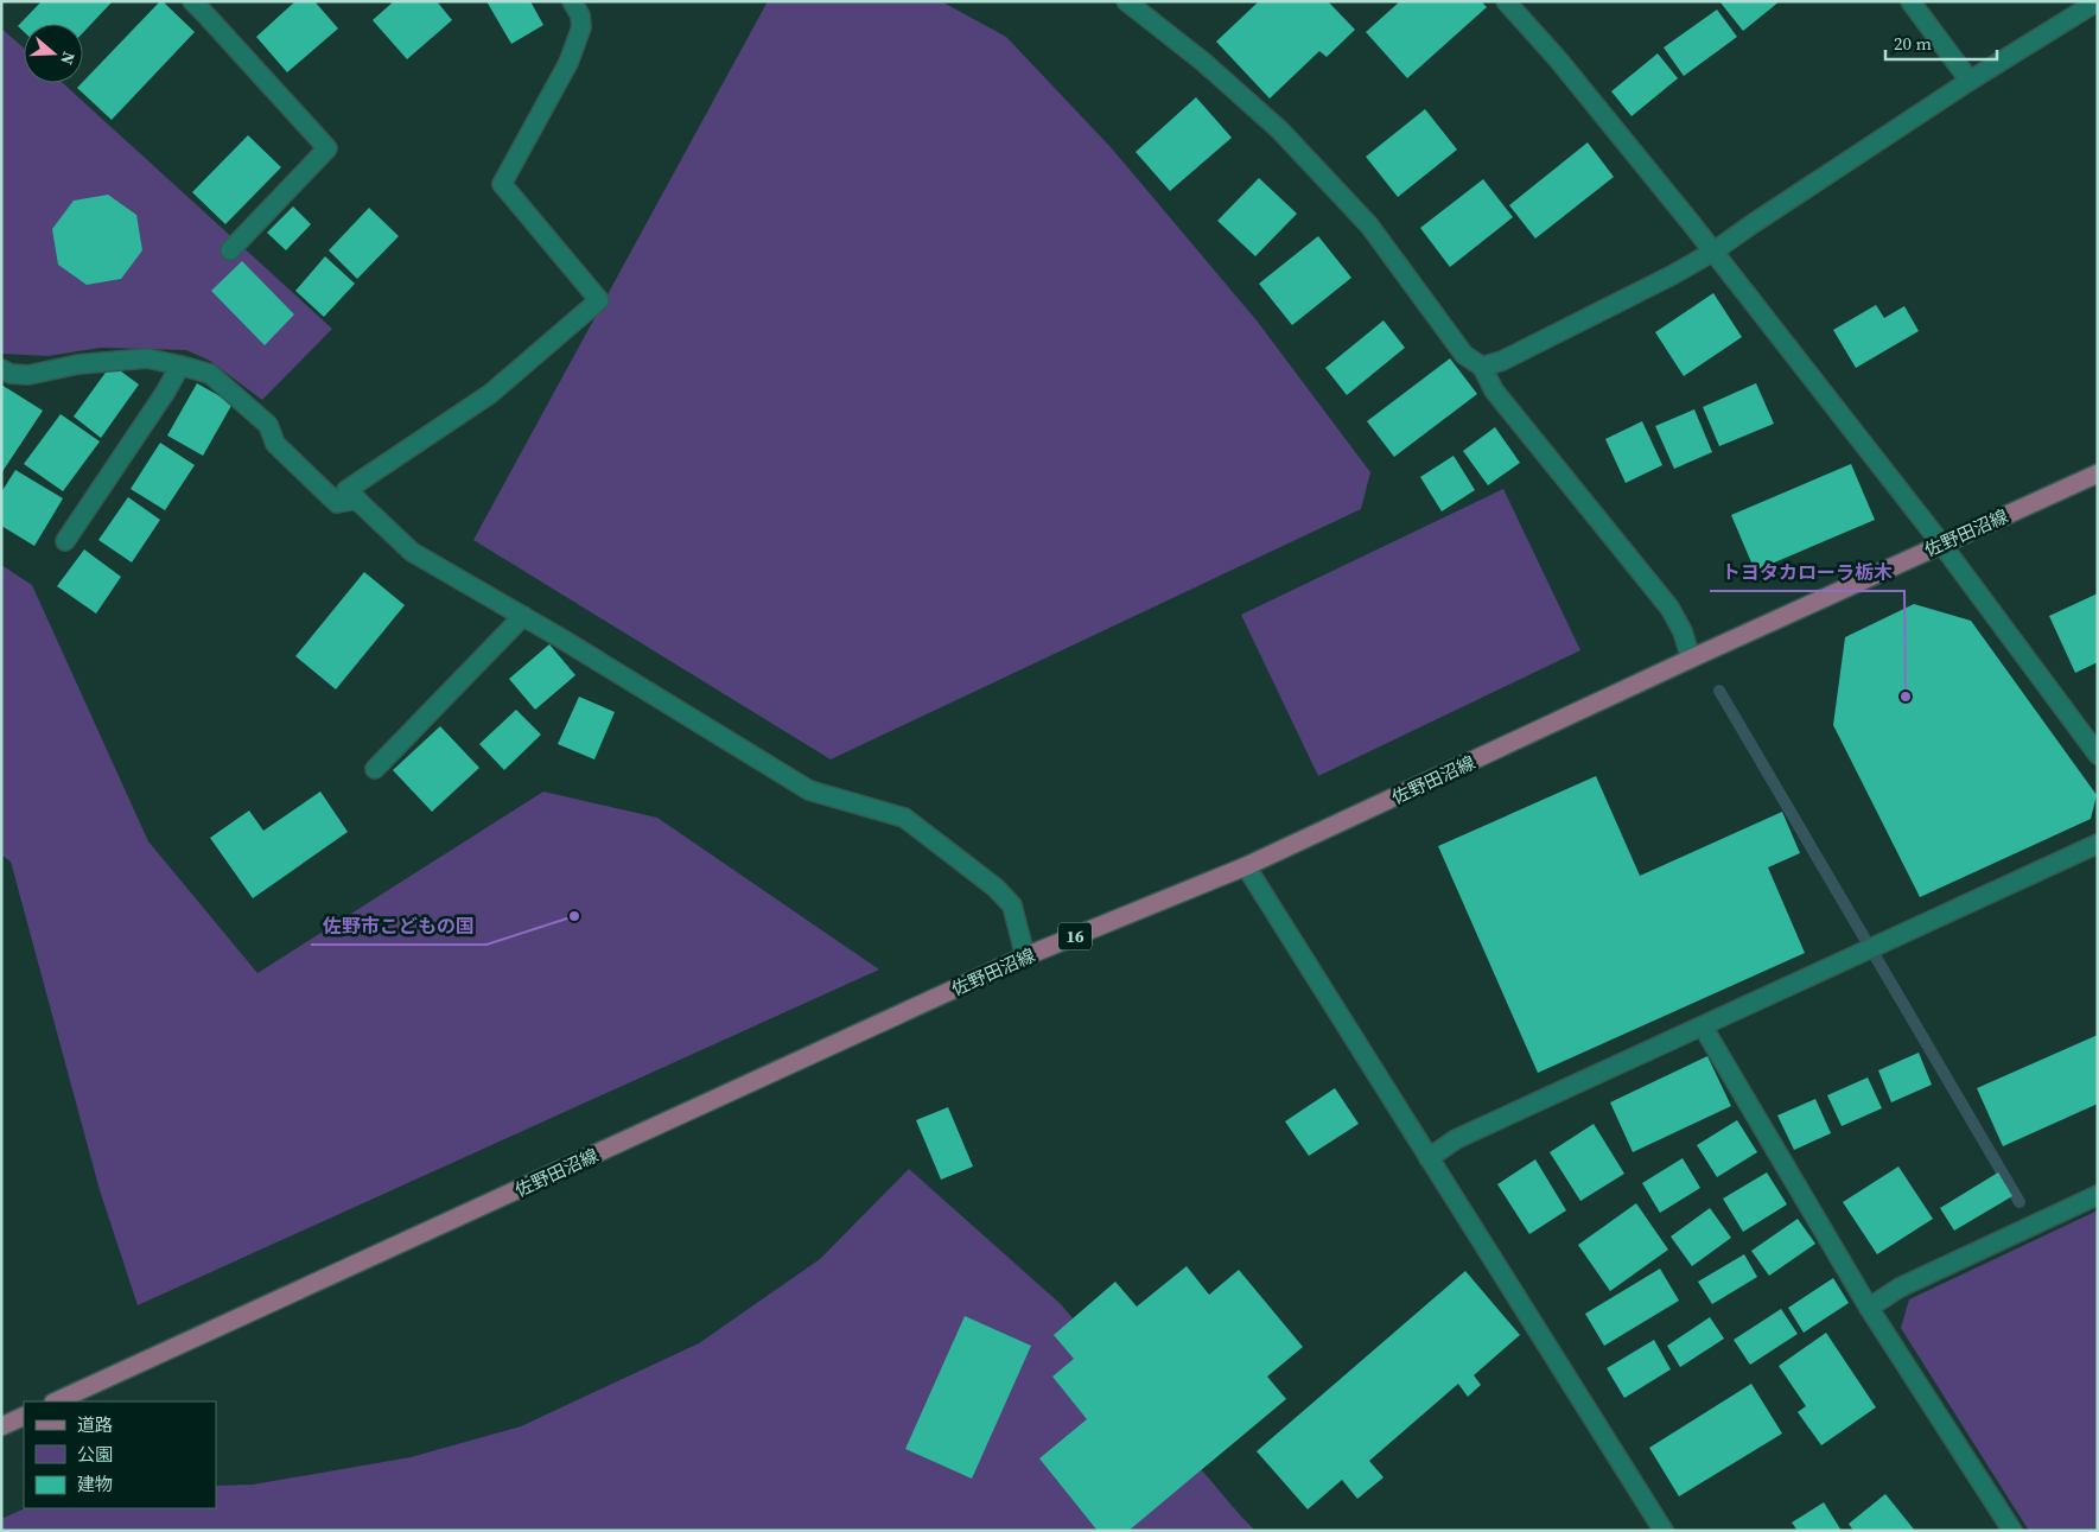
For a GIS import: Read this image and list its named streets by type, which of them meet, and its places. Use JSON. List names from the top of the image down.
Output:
{
  "streets": {
    "main road": ["佐野田沼線", "16"]
  },
  "places": ["トヨタカローラ栃木", "佐野市こどもの国"],
  "legend": ["道路", "公園", "建物"],
  "scale_bar": "20 m",
  "north": "right"
}
